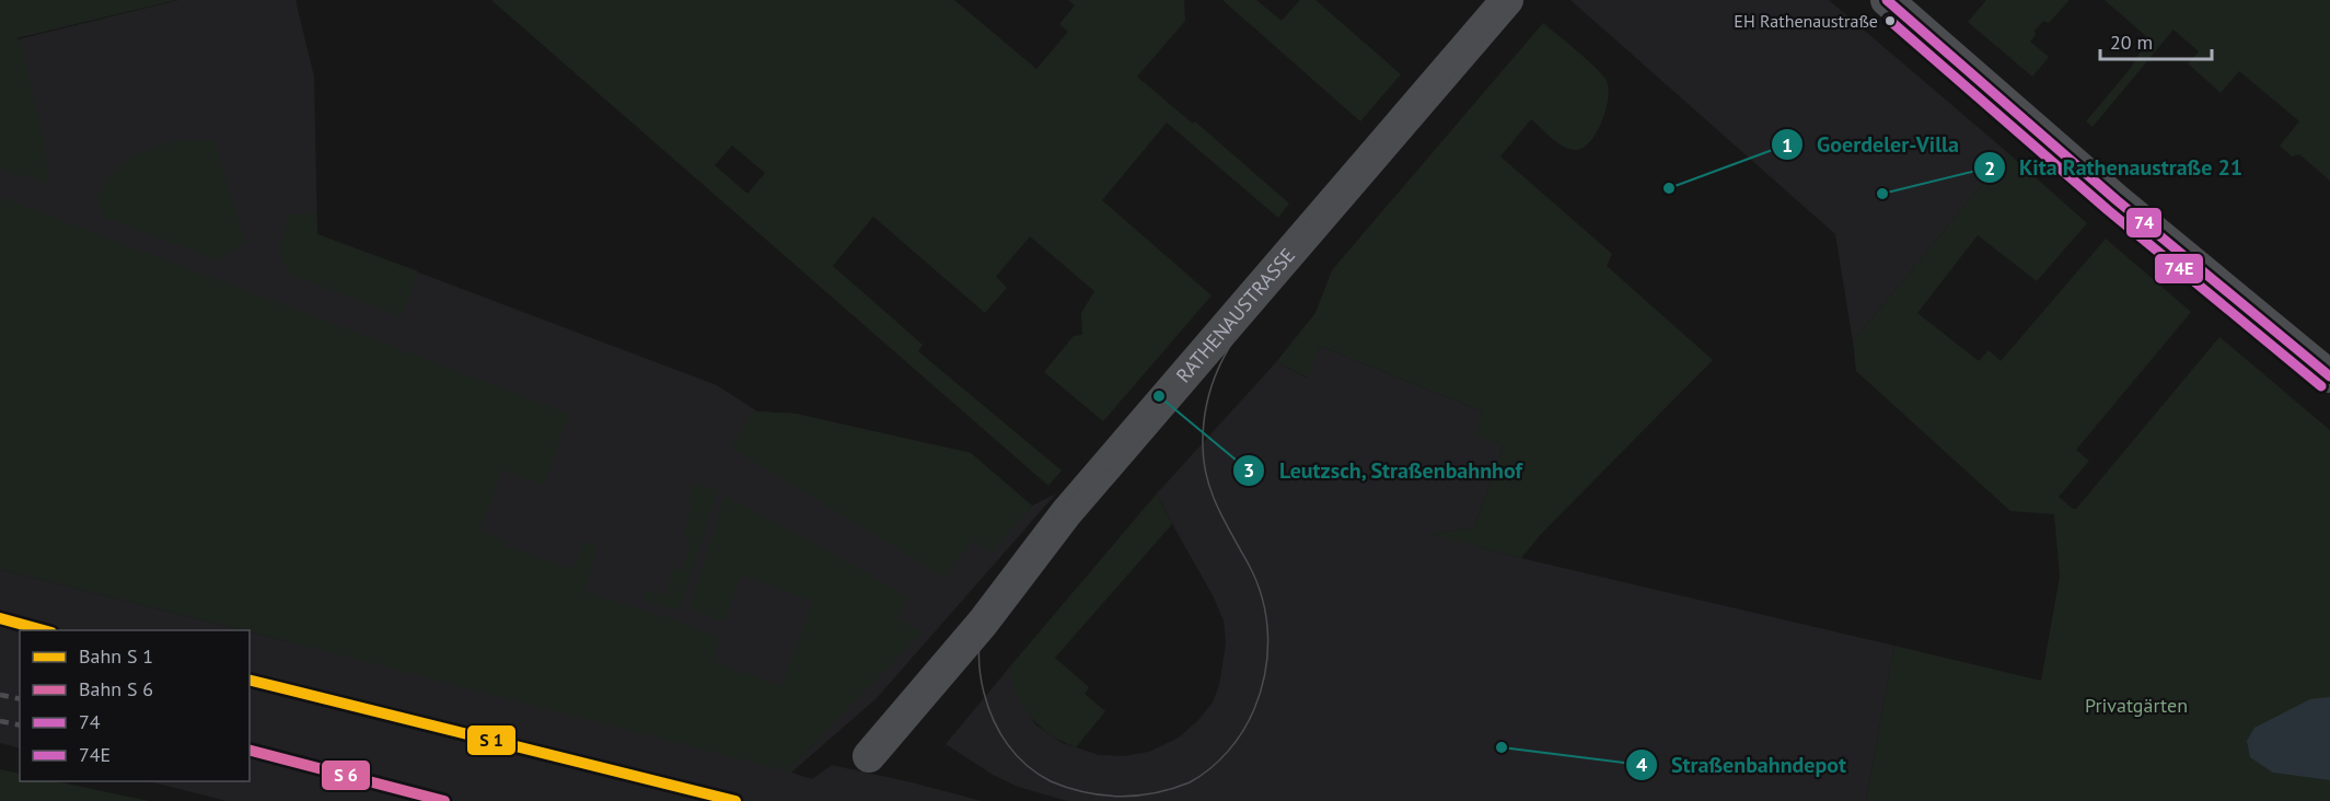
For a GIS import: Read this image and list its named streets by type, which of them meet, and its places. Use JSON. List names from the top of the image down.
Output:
{
  "streets": {
    "street": ["RATHENAUSTRASSE"]
  },
  "parks": ["Privatgärten"],
  "places": [
    "EH Rathenaustraße",
    "Goerdeler-Villa",
    "Kita Rathenaustraße 21",
    "Leutzsch, Straßenbahnhof",
    "Straßenbahndepot"
  ],
  "lines": ["transit line 74", "transit line 74E"],
  "legend": [
    "Bahn S 1",
    "Bahn S 6",
    "74",
    "74E"
  ],
  "scale_bar": "20 m"
}
